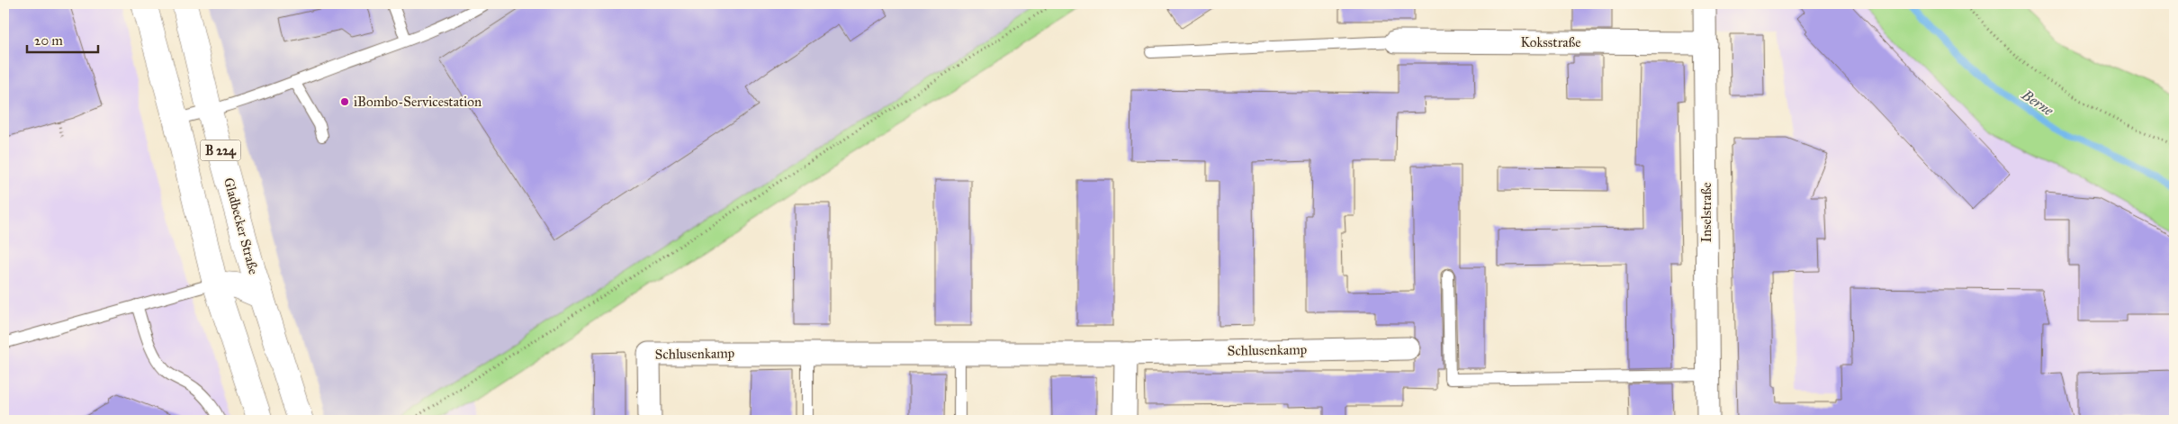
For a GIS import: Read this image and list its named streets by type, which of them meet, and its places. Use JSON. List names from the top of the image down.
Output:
{
  "streets": {
    "main road": ["B 224", "Gladbecker Straße"],
    "street": ["Koksstraße", "Inselstraße", "Schlusenkamp"]
  },
  "crossings": [
    ["Koksstraße", "Inselstraße"]
  ],
  "water": ["Berne"],
  "places": ["iBombo-Servicestation"],
  "scale_bar": "20 m"
}
